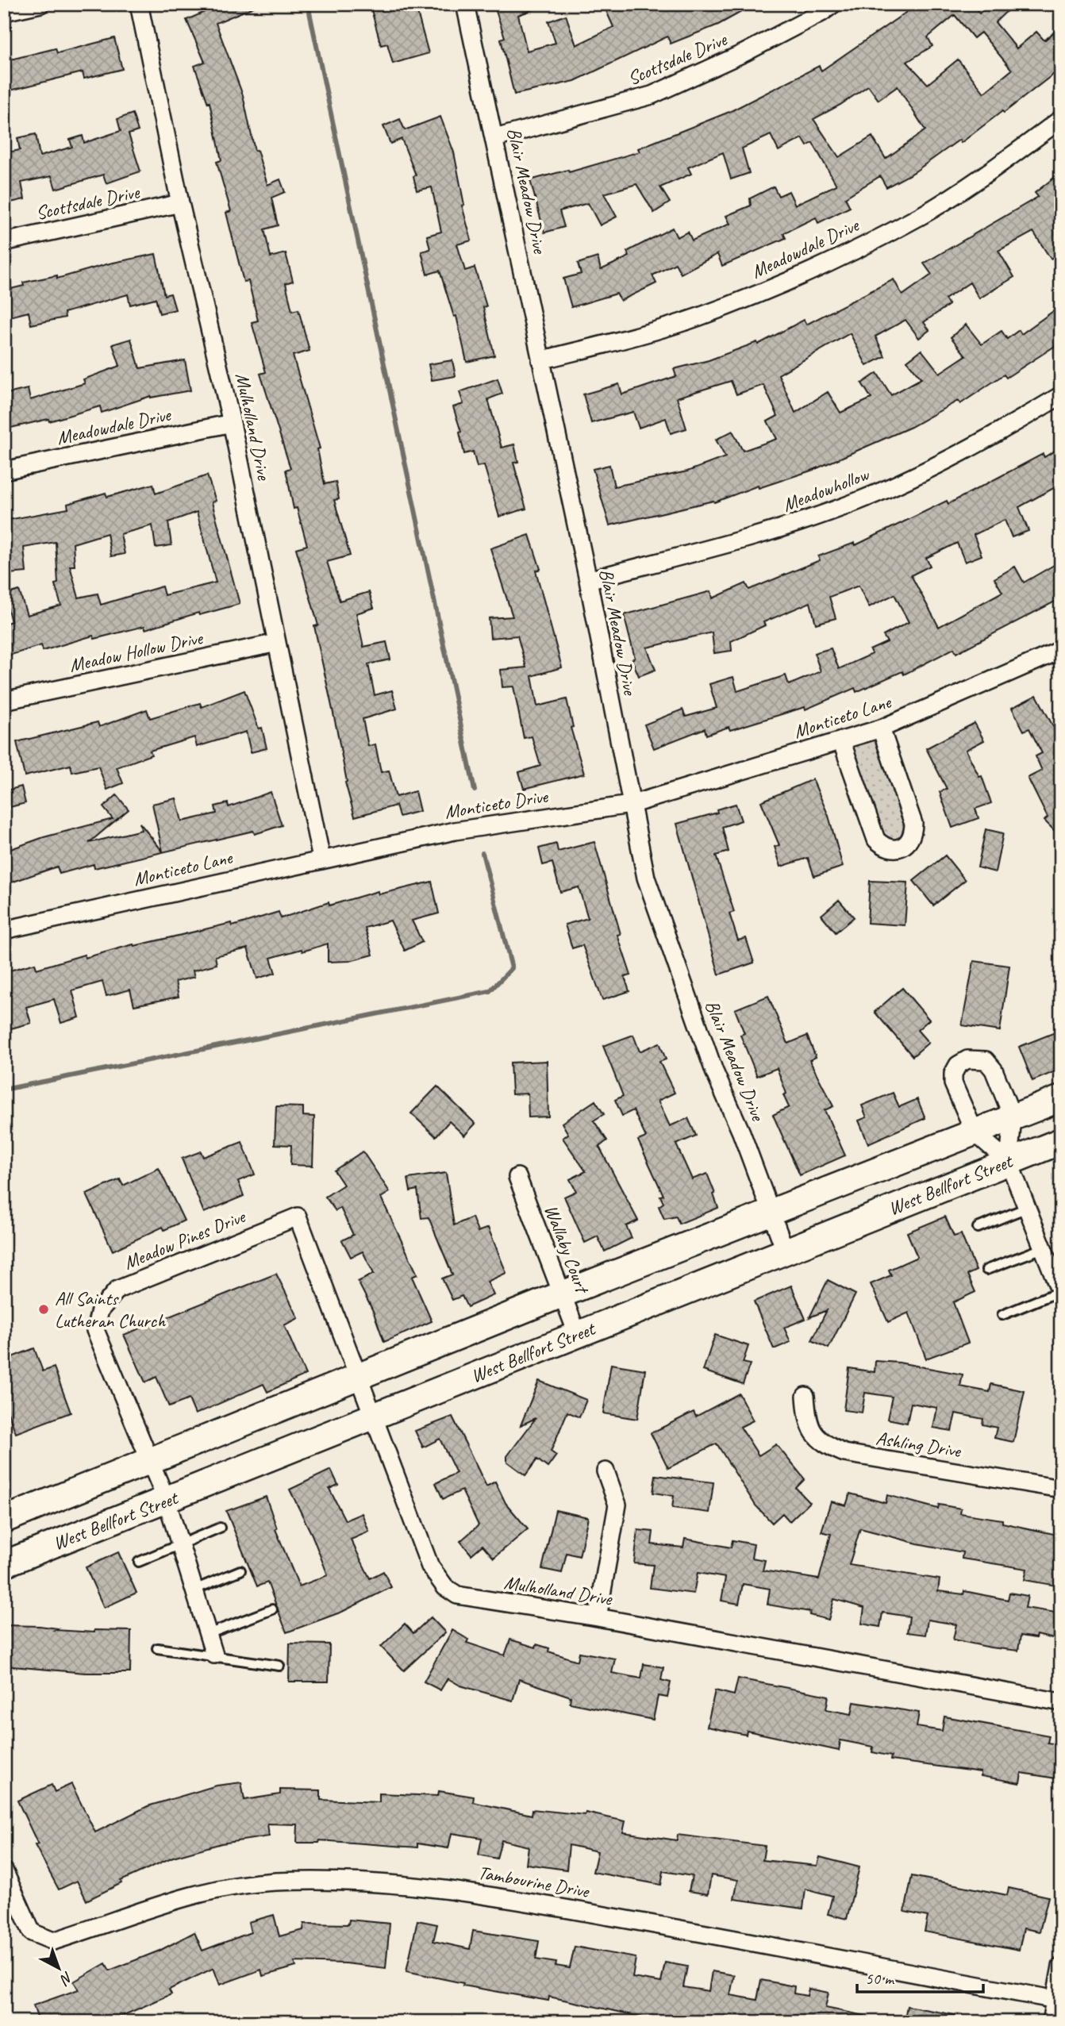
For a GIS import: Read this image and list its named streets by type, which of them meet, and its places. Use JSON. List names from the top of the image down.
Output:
{
  "streets": {
    "main road": ["West Bellfort Street"],
    "street": [
      "Scottsdale Drive",
      "Blair Meadow Drive",
      "Meadowdale Drive",
      "Mulholland Drive",
      "Meadowhollow",
      "Meadow Hollow Drive",
      "Monticeto Lane",
      "Monticeto Drive",
      "Meadow Pines Drive",
      "Wallaby Court",
      "Ashling Drive",
      "Tambourine Drive"
    ]
  },
  "crossings": [
    ["Scottsdale Drive", "Blair Meadow Drive"],
    ["Scottsdale Drive", "Mulholland Drive"],
    ["Blair Meadow Drive", "Meadowdale Drive"],
    ["Blair Meadow Drive", "Meadowhollow"],
    ["Blair Meadow Drive", "Monticeto Lane"],
    ["Blair Meadow Drive", "Monticeto Drive"],
    ["Blair Meadow Drive", "West Bellfort Street"],
    ["Meadowdale Drive", "Mulholland Drive"],
    ["Mulholland Drive", "Meadow Hollow Drive"],
    ["Mulholland Drive", "Monticeto Lane"],
    ["Mulholland Drive", "West Bellfort Street"],
    ["Mulholland Drive", "Meadow Pines Drive"],
    ["Monticeto Lane", "Monticeto Drive"],
    ["West Bellfort Street", "Meadow Pines Drive"],
    ["West Bellfort Street", "Wallaby Court"]
  ],
  "places": ["All Saints Lutheran Church"],
  "scale_bar": "50 m",
  "north": "bottom right"
}
